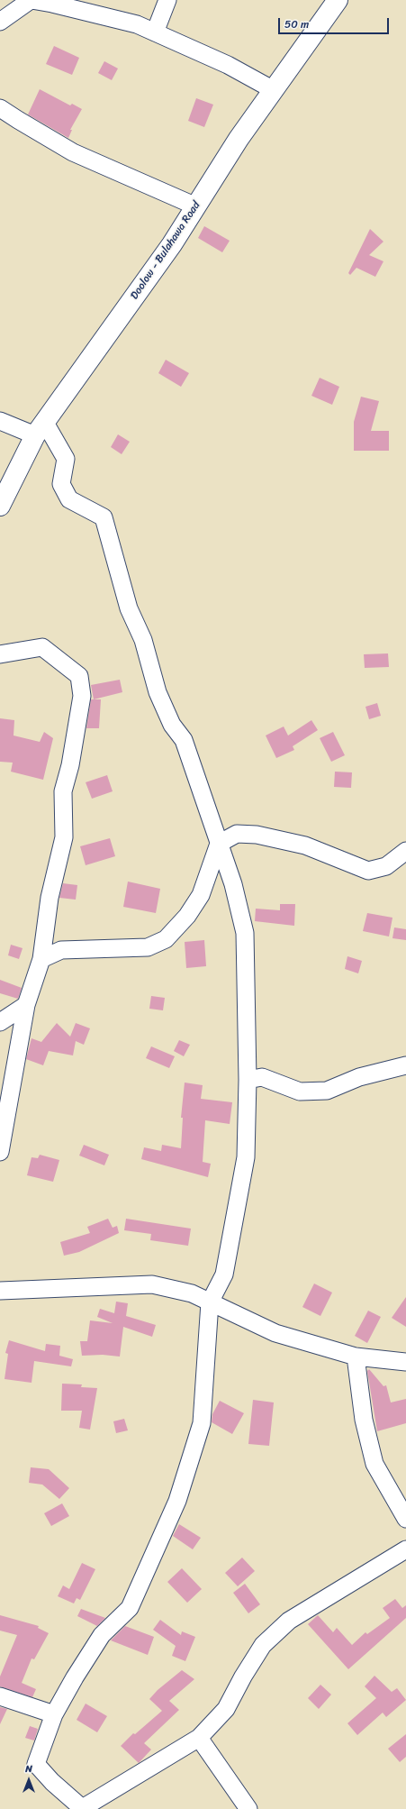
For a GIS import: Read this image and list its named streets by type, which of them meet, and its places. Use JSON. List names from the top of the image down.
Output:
{
  "streets": {
    "main road": ["Doolow - Bulahawa Road"]
  },
  "scale_bar": "50 m",
  "north": "top"
}
